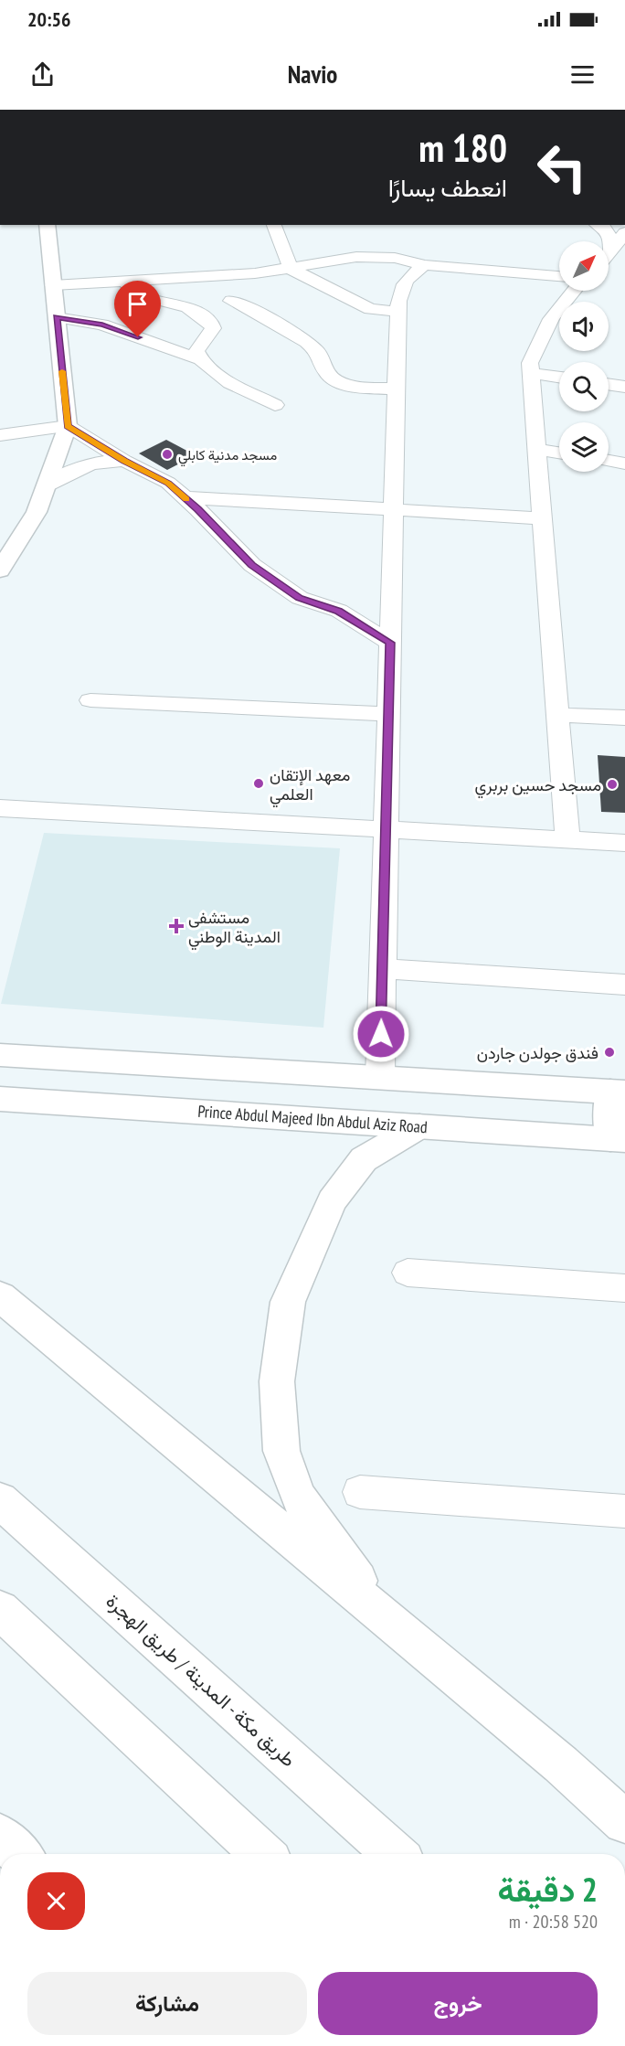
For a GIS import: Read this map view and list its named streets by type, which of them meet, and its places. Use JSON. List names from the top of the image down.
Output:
{
  "streets": {
    "main road": ["Prince Abdul Majeed Ibn Abdul Aziz Road", "طريق مكة - المدينة / طريق الهجرة"]
  },
  "places": {
    "other": [
      "مسجد مدنية كابلي",
      "معهد الإتقان العلمي",
      "مسجد حسين بربري",
      "فندق جولدن جاردن"
    ],
    "health": ["مستشفى المدينة الوطني"]
  },
  "north": "top right",
  "page": {
    "status": "20:56",
    "header": "Navio",
    "turn": ["180 m", "انعطف يسارًا"],
    "heading": ["2 دقيقة", "520 m · 20:58"],
    "buttons": ["خروج", "مشاركة"]
  }
}
